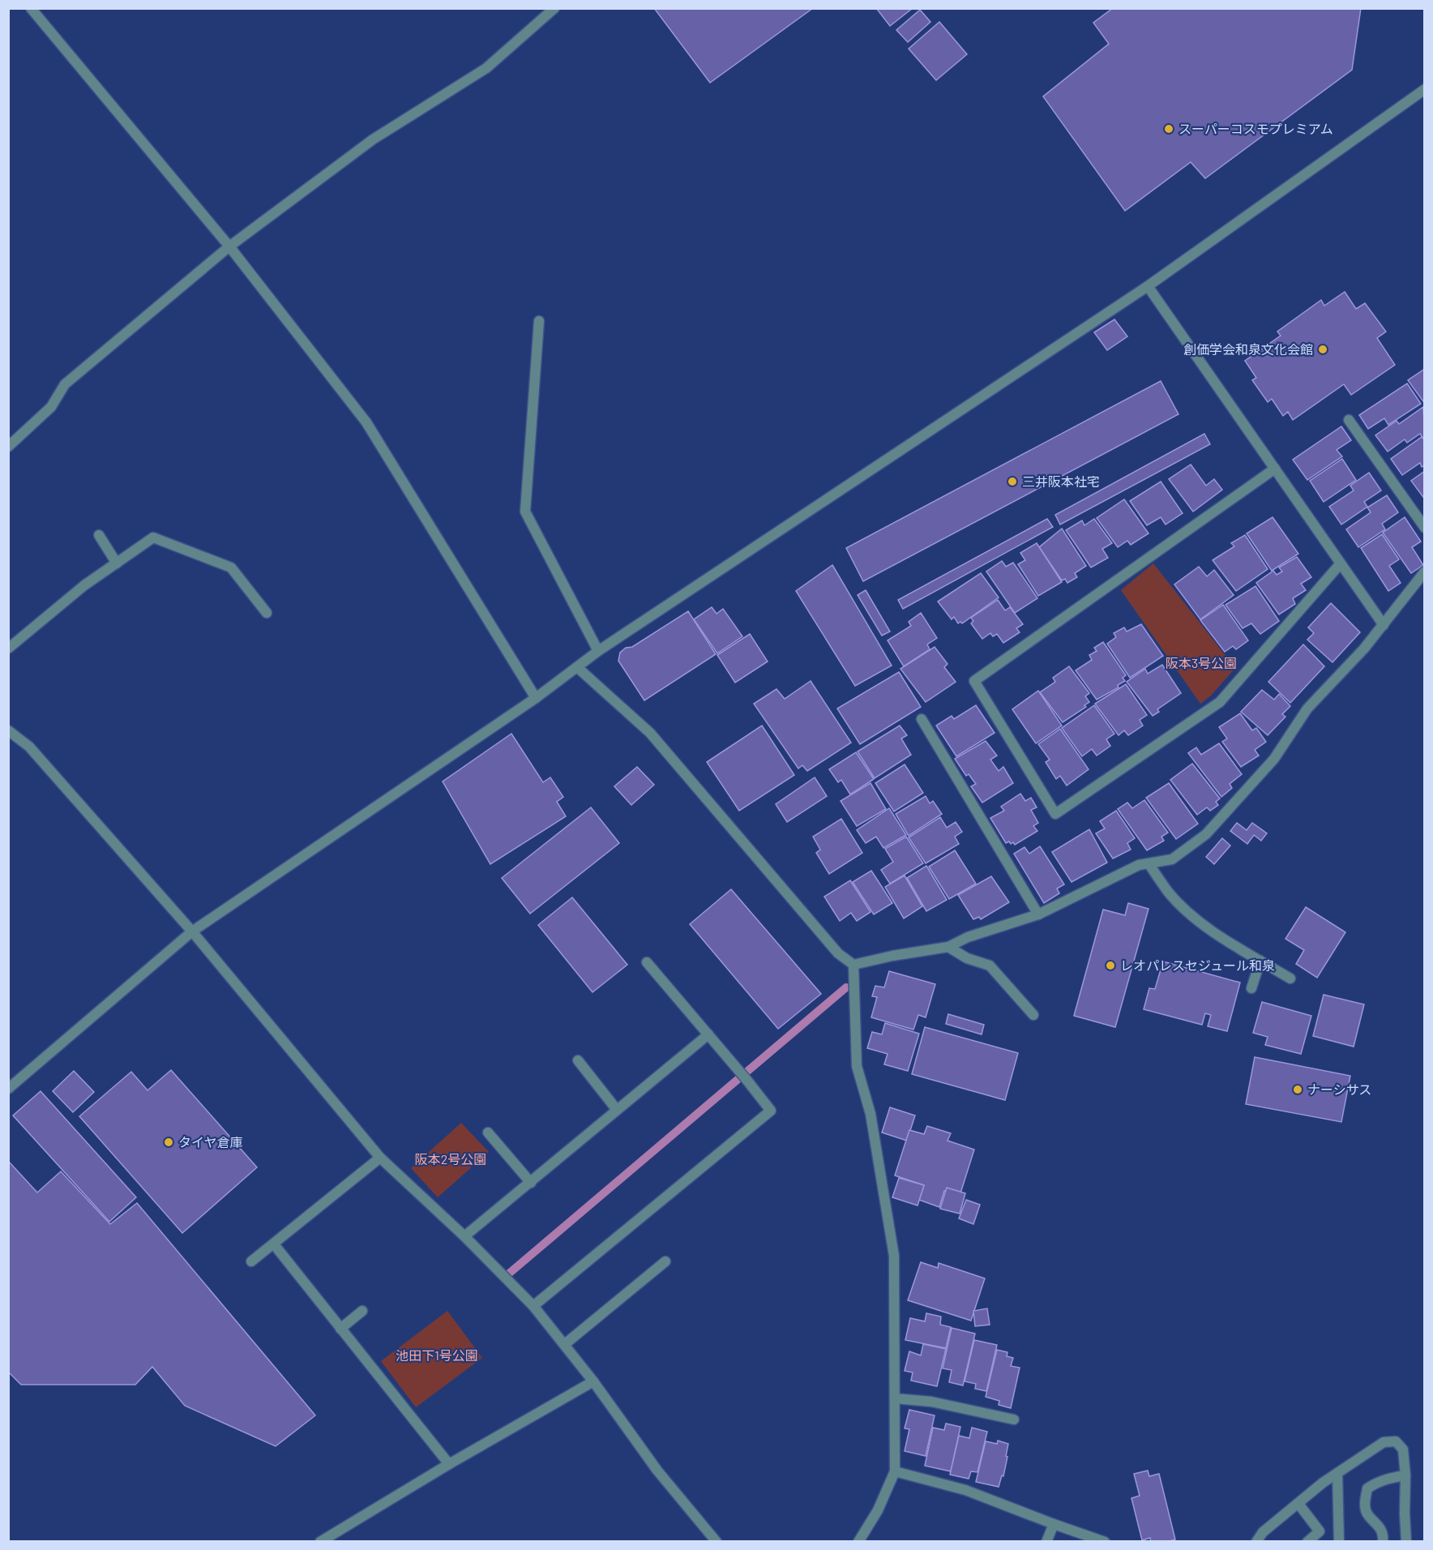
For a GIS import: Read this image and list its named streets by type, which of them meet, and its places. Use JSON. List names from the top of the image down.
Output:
{
  "parks": ["阪本3号公園", "阪本2号公園", "池田下1号公園"],
  "places": [
    "スーパーコスモプレミアム",
    "創価学会和泉文化会館",
    "三井阪本社宅",
    "レオパレスセジュール和泉",
    "ナーシサス",
    "タイヤ倉庫"
  ]
}
